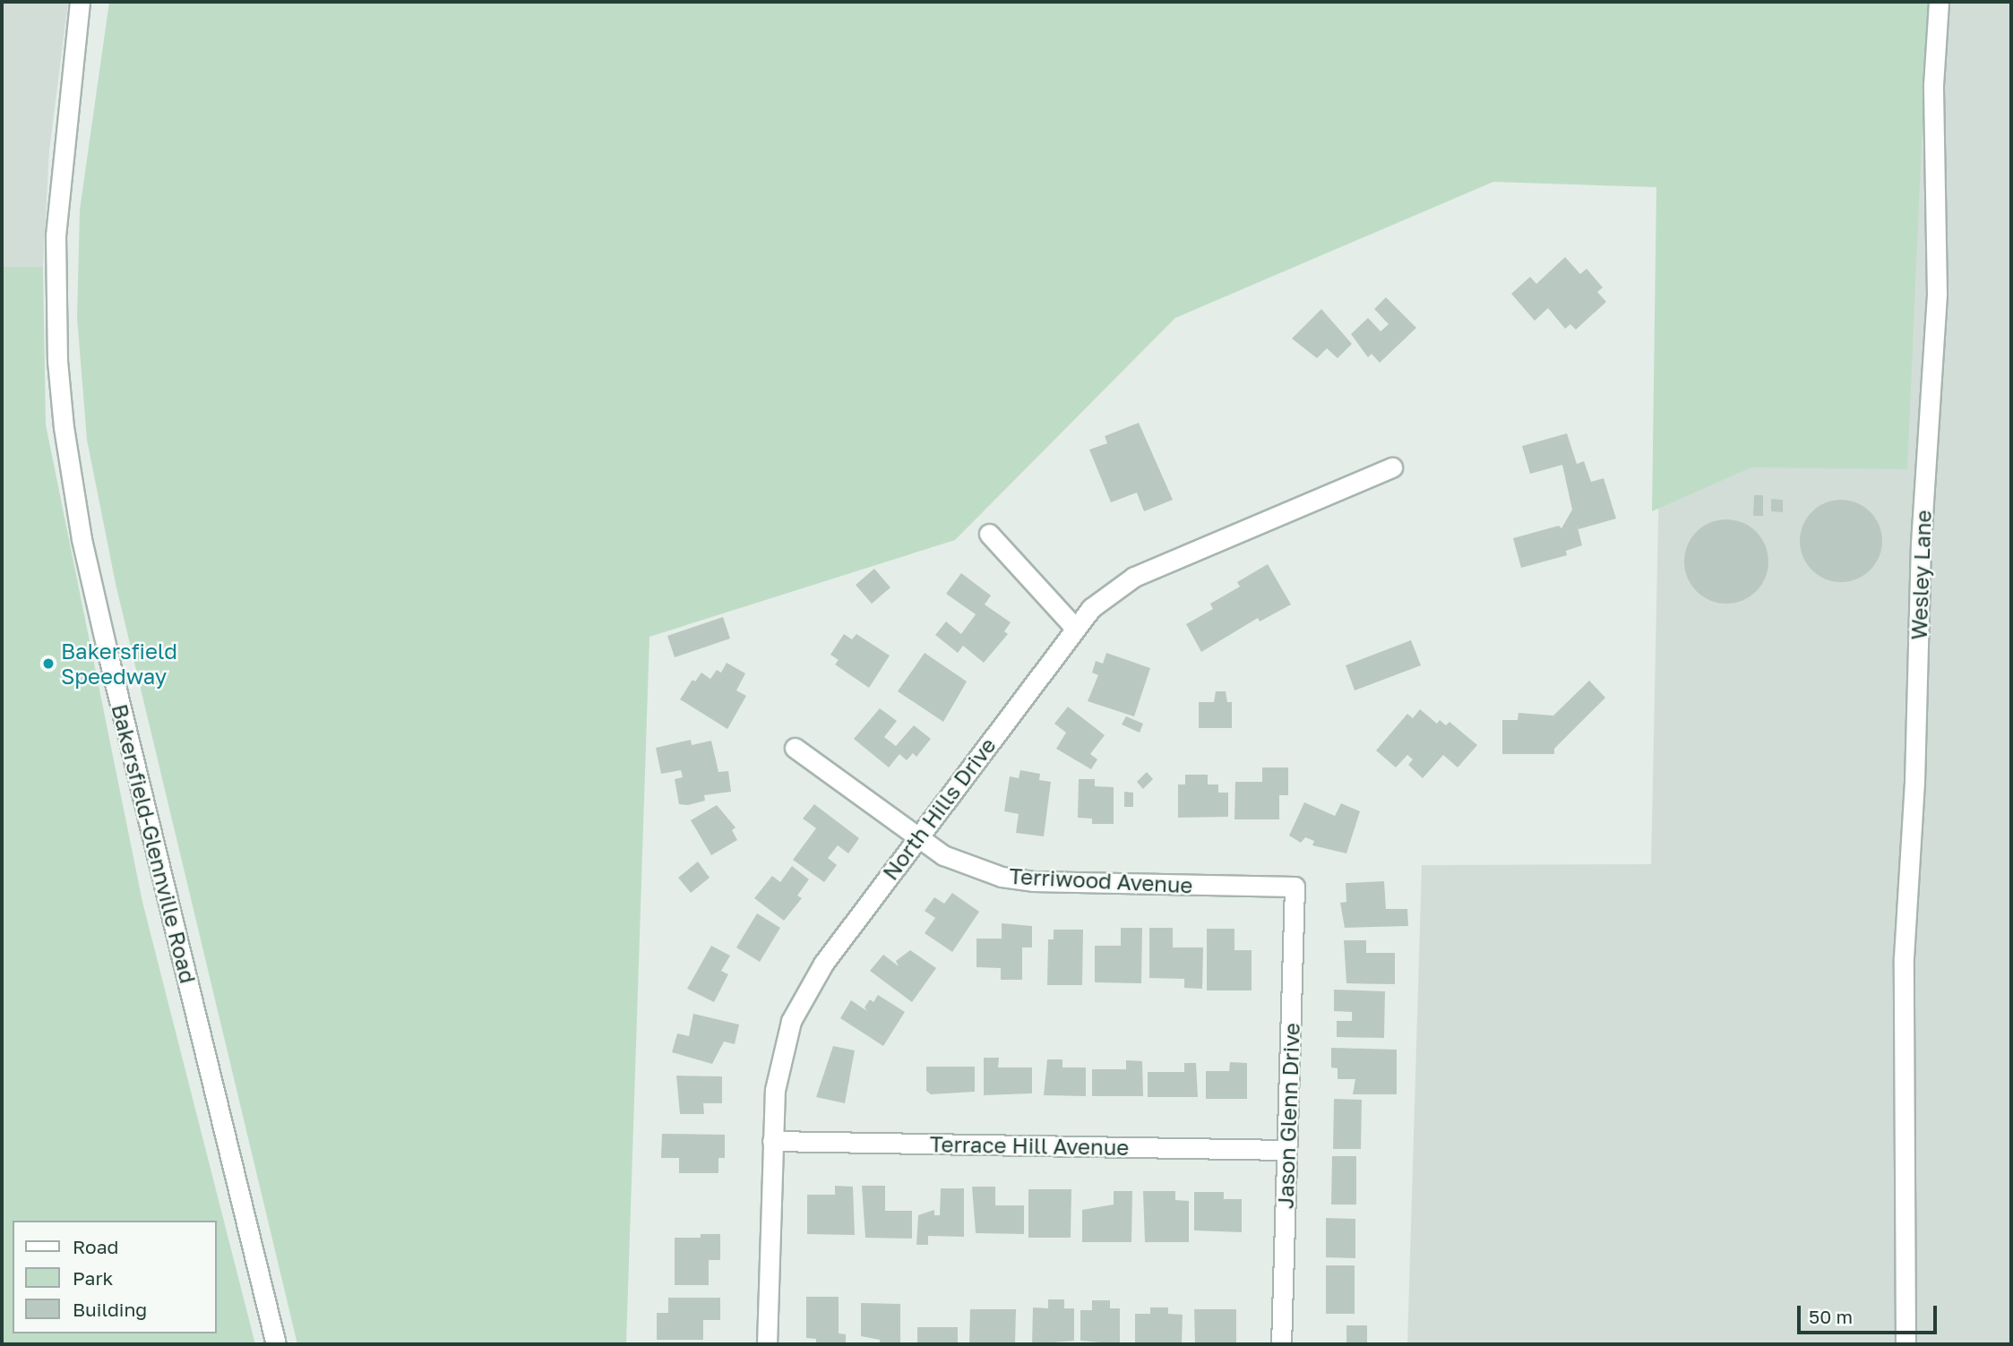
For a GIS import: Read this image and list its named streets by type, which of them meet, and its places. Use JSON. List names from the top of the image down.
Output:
{
  "streets": {
    "street": [
      "Wesley Lane",
      "North Hills Drive",
      "Bakersfield-Glennville Road",
      "Terriwood Avenue",
      "Jason Glenn Drive",
      "Terrace Hill Avenue"
    ]
  },
  "crossings": [
    ["North Hills Drive", "Terriwood Avenue"],
    ["North Hills Drive", "Terrace Hill Avenue"],
    ["Terriwood Avenue", "Jason Glenn Drive"],
    ["Jason Glenn Drive", "Terrace Hill Avenue"]
  ],
  "places": ["Bakersfield Speedway"],
  "legend": ["Road", "Park", "Building"],
  "scale_bar": "50 m"
}
